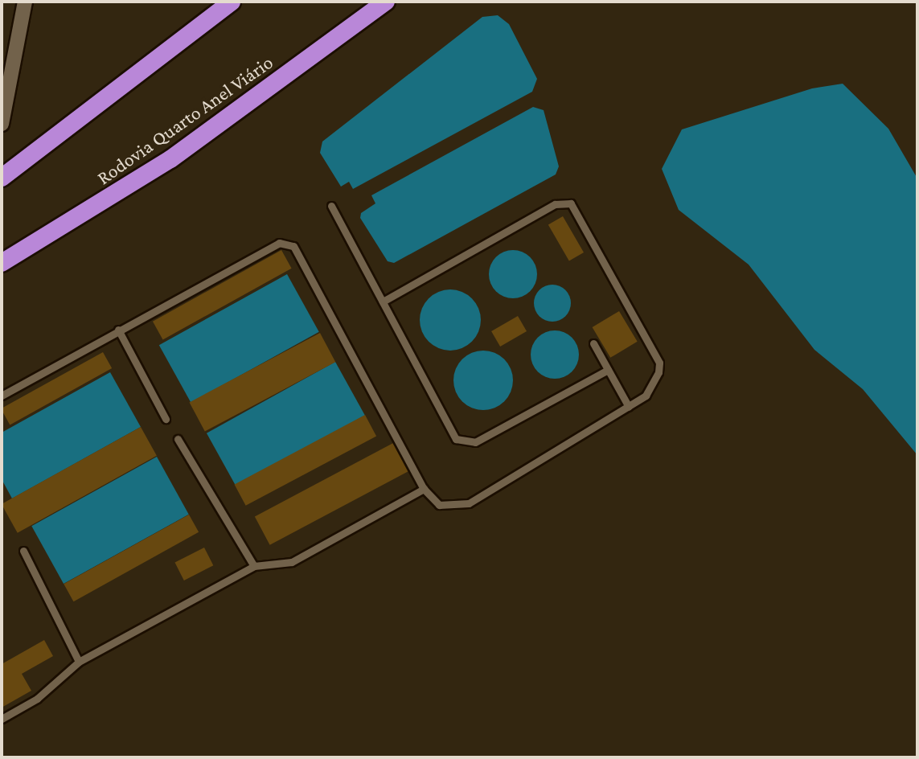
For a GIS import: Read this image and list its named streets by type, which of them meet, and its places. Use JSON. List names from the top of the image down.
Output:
{
  "streets": {
    "highway": ["Rodovia Quarto Anel Viário"]
  }
}
